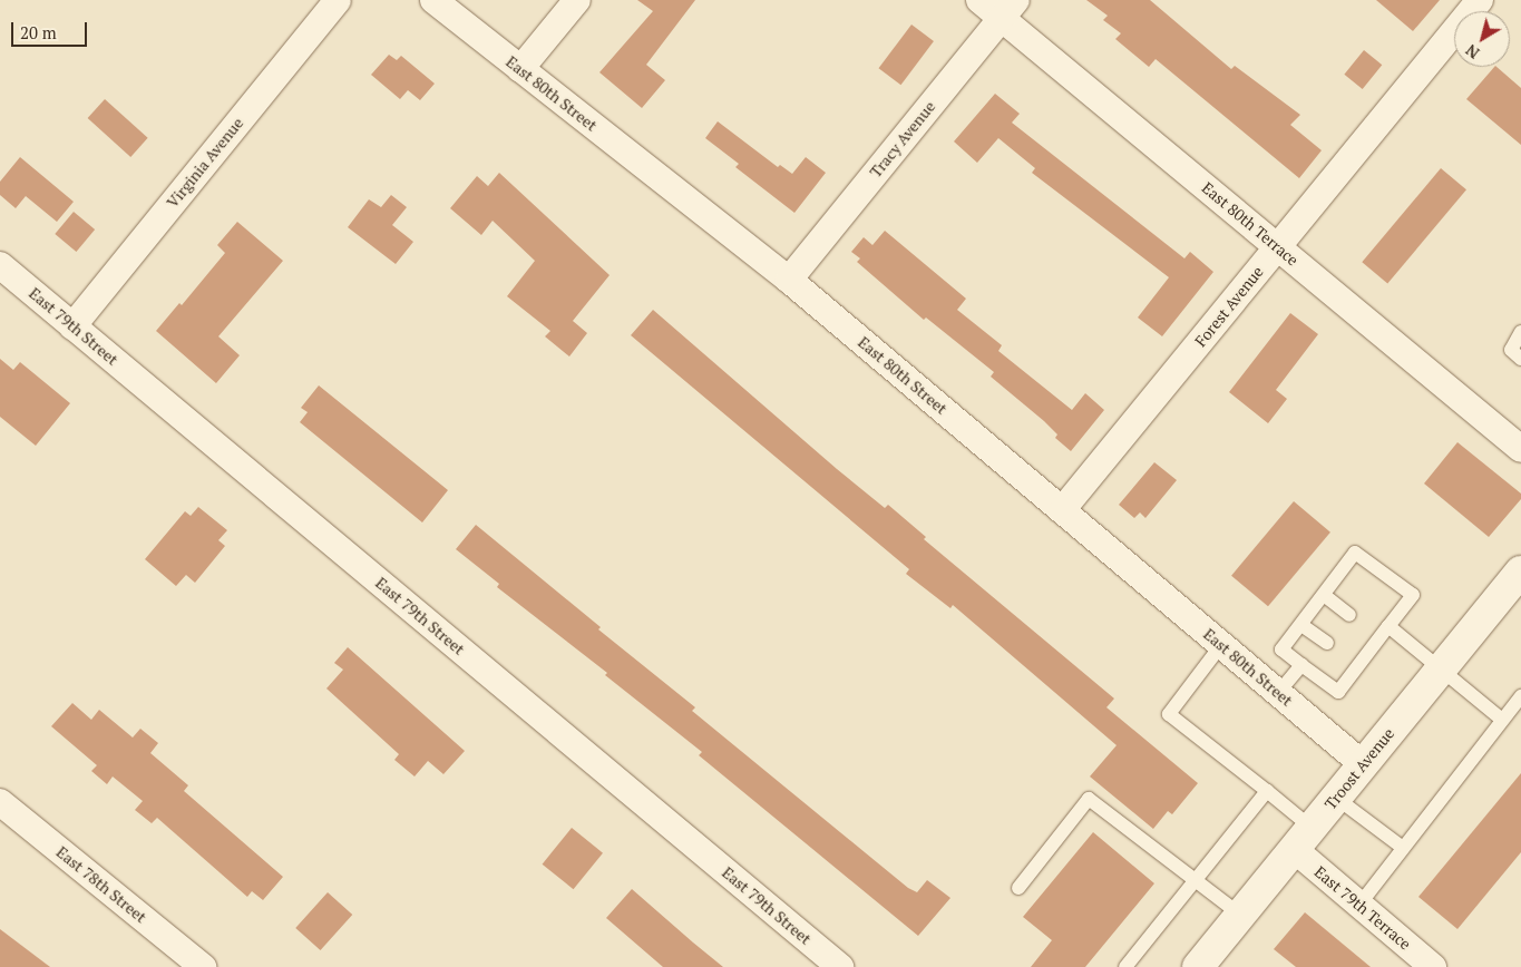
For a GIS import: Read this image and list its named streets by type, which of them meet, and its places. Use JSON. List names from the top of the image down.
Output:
{
  "streets": {
    "main road": ["Troost Avenue"],
    "street": [
      "East 80th Street",
      "Tracy Avenue",
      "Virginia Avenue",
      "East 80th Terrace",
      "Forest Avenue",
      "East 79th Street",
      "East 78th Street",
      "East 79th Terrace"
    ]
  },
  "crossings": [
    ["East 80th Street", "Tracy Avenue"],
    ["East 80th Street", "Forest Avenue"],
    ["East 80th Street", "Troost Avenue"],
    ["Tracy Avenue", "East 80th Terrace"],
    ["Virginia Avenue", "East 79th Street"],
    ["East 80th Terrace", "Forest Avenue"],
    ["Troost Avenue", "East 79th Terrace"]
  ],
  "scale_bar": "20 m",
  "north": "bottom left"
}
